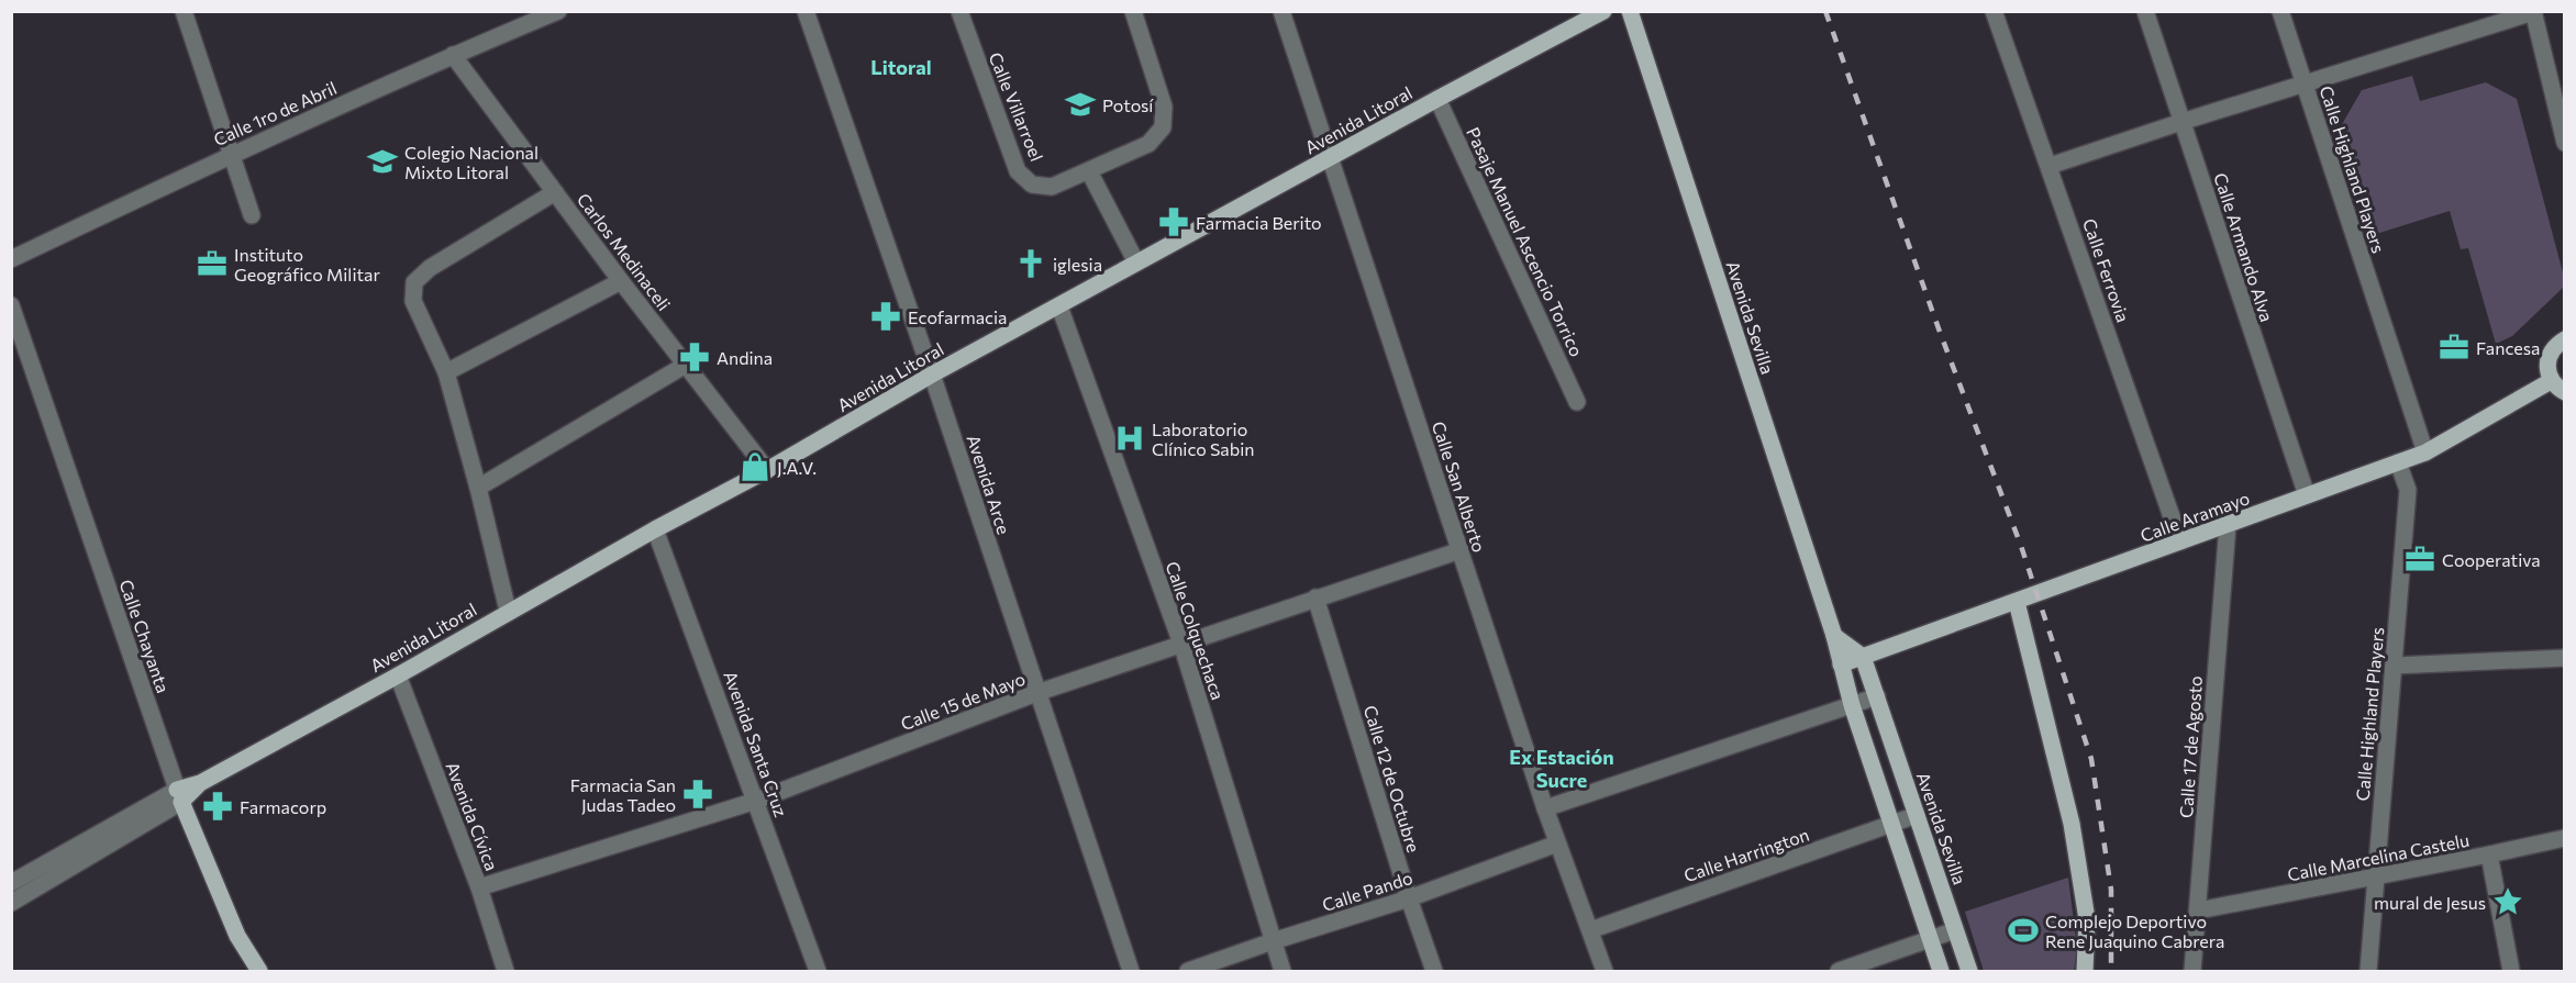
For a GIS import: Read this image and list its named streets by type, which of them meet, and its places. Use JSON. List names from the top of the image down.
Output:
{
  "streets": {
    "main road": [
      "Avenida Litoral",
      "Avenida Sevilla",
      "Calle Aramayo",
      "Calle Chayanta"
    ],
    "street": [
      "Calle Villarroel",
      "Calle 1ro de Abril",
      "Calle Highland Players",
      "Pasaje Manuel Ascencio Torrico",
      "Calle Armando Alva",
      "Carlos Medinaceli",
      "Calle Ferrovia",
      "Avenida Arce",
      "Calle San Alberto",
      "Calle Colquechaca",
      "Calle 15 de Mayo",
      "Avenida Santa Cruz",
      "Calle 17 de Agosto",
      "Calle 12 de Octubre",
      "Avenida Cívica",
      "Calle Harrington",
      "Calle Marcelina Castelu",
      "Calle Pando"
    ]
  },
  "crossings": [
    ["Calle 1ro de Abril", "Carlos Medinaceli"],
    ["Avenida Litoral", "Pasaje Manuel Ascencio Torrico"],
    ["Avenida Litoral", "Carlos Medinaceli"],
    ["Avenida Litoral", "Avenida Arce"],
    ["Avenida Litoral", "Calle San Alberto"],
    ["Avenida Litoral", "Calle Colquechaca"],
    ["Avenida Litoral", "Calle Chayanta"],
    ["Avenida Litoral", "Avenida Santa Cruz"],
    ["Avenida Litoral", "Avenida Cívica"],
    ["Calle Highland Players", "Calle Aramayo"],
    ["Calle Highland Players", "Calle Marcelina Castelu"],
    ["Calle Armando Alva", "Calle Aramayo"],
    ["Calle Ferrovia", "Calle Aramayo"],
    ["Avenida Sevilla", "Calle Aramayo"],
    ["Avenida Sevilla", "Calle Harrington"],
    ["Avenida Arce", "Calle 15 de Mayo"],
    ["Calle San Alberto", "Calle 15 de Mayo"],
    ["Calle San Alberto", "Calle Harrington"],
    ["Calle San Alberto", "Calle Pando"],
    ["Calle Aramayo", "Calle 17 de Agosto"],
    ["Calle Colquechaca", "Calle 15 de Mayo"],
    ["Calle Colquechaca", "Calle Pando"],
    ["Calle 15 de Mayo", "Avenida Santa Cruz"],
    ["Calle 15 de Mayo", "Calle 12 de Octubre"],
    ["Calle 15 de Mayo", "Avenida Cívica"],
    ["Calle 17 de Agosto", "Calle Marcelina Castelu"],
    ["Calle 12 de Octubre", "Calle Pando"]
  ],
  "districts": ["Litoral", "Ex Estación Sucre"],
  "places": {
    "school or university": ["Potosí", "Colegio Nacional Mixto Litoral"],
    "pharmacy": [
      "Farmacia Berito",
      "Ecofarmacia",
      "Andina",
      "Farmacia San Judas Tadeo",
      "Farmacorp"
    ],
    "office": ["Instituto Geográfico Militar", "Fancesa", "Cooperativa"],
    "church": ["iglesia"],
    "hospital": ["Laboratorio Clínico Sabin"],
    "shop": ["J.A.V."],
    "place": ["mural de Jesus"],
    "sports": ["Complejo Deportivo Rene Juaquino Cabrera"]
  }
}
